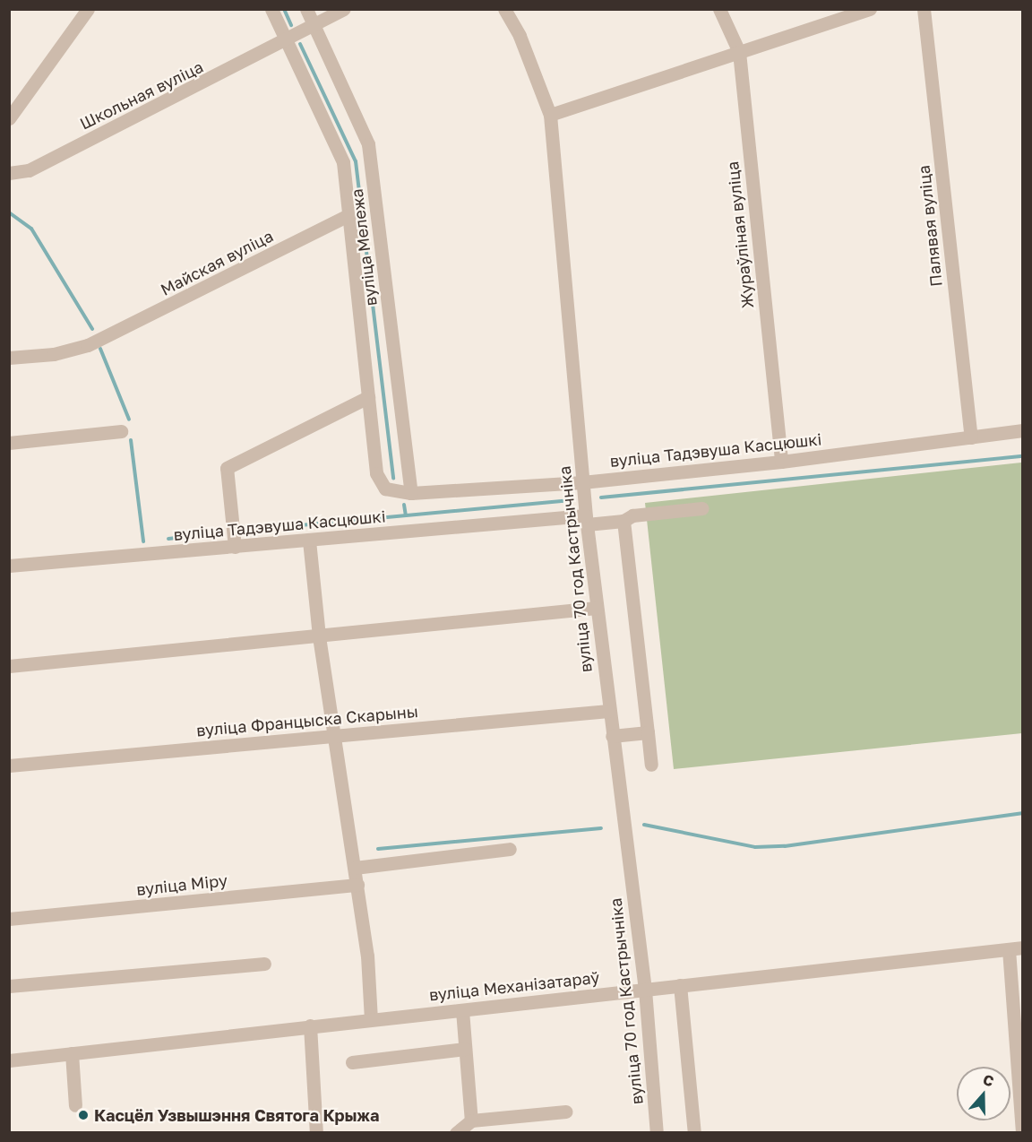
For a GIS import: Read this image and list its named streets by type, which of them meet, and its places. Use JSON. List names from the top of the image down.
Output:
{
  "streets": {
    "street": [
      "Школьная вуліца",
      "Палявая вуліца",
      "Жураўліная вуліца",
      "вуліца Мележа",
      "Майская вуліца",
      "вуліца Тадэвуша Касцюшкі",
      "вуліца 70 год Кастрычніка",
      "вуліца Францыска Скарыны",
      "вуліца Міру",
      "вуліца Механізатараў"
    ]
  },
  "crossings": [
    ["Школьная вуліца", "вуліца Мележа"],
    ["Школьная вуліца", "вуліца Тадэвуша Касцюшкі"],
    ["Палявая вуліца", "вуліца Тадэвуша Касцюшкі"],
    ["Жураўліная вуліца", "вуліца Тадэвуша Касцюшкі"],
    ["вуліца Мележа", "вуліца Тадэвуша Касцюшкі"],
    ["Майская вуліца", "вуліца Тадэвуша Касцюшкі"],
    ["вуліца Тадэвуша Касцюшкі", "вуліца 70 год Кастрычніка"],
    ["вуліца 70 год Кастрычніка", "вуліца Францыска Скарыны"],
    ["вуліца 70 год Кастрычніка", "вуліца Механізатараў"]
  ],
  "places": ["Касцёл Узвышэння Святога Крыжа"],
  "north": "top"
}
